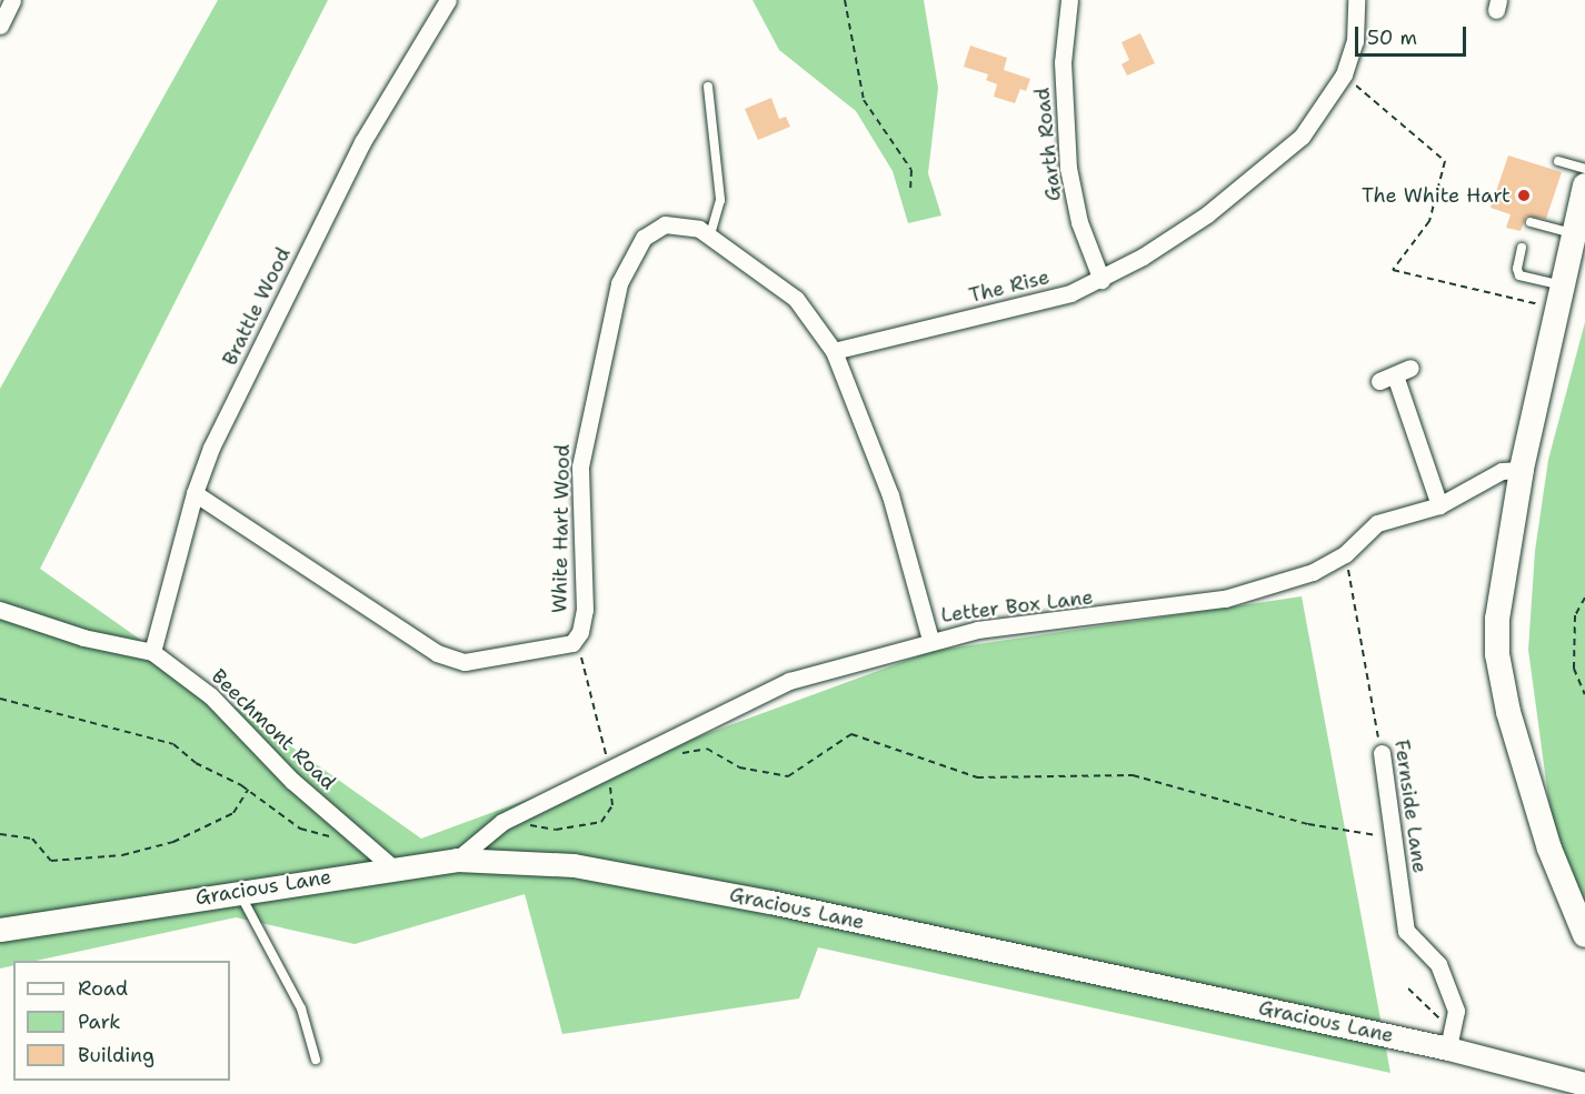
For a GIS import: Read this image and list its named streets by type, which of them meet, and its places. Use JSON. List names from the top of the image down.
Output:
{
  "streets": {
    "street": [
      "Garth Road",
      "The Rise",
      "Brattle Wood",
      "White Hart Wood",
      "Letter Box Lane",
      "Beechmont Road",
      "Fernside Lane",
      "Gracious Lane"
    ]
  },
  "crossings": [
    ["Garth Road", "The Rise"],
    ["The Rise", "White Hart Wood"],
    ["Brattle Wood", "Beechmont Road"],
    ["Letter Box Lane", "Fernside Lane"],
    ["Letter Box Lane", "Gracious Lane"],
    ["Beechmont Road", "Gracious Lane"],
    ["Fernside Lane", "Gracious Lane"]
  ],
  "places": ["The White Hart"],
  "legend": ["Road", "Park", "Building"],
  "scale_bar": "50 m"
}
